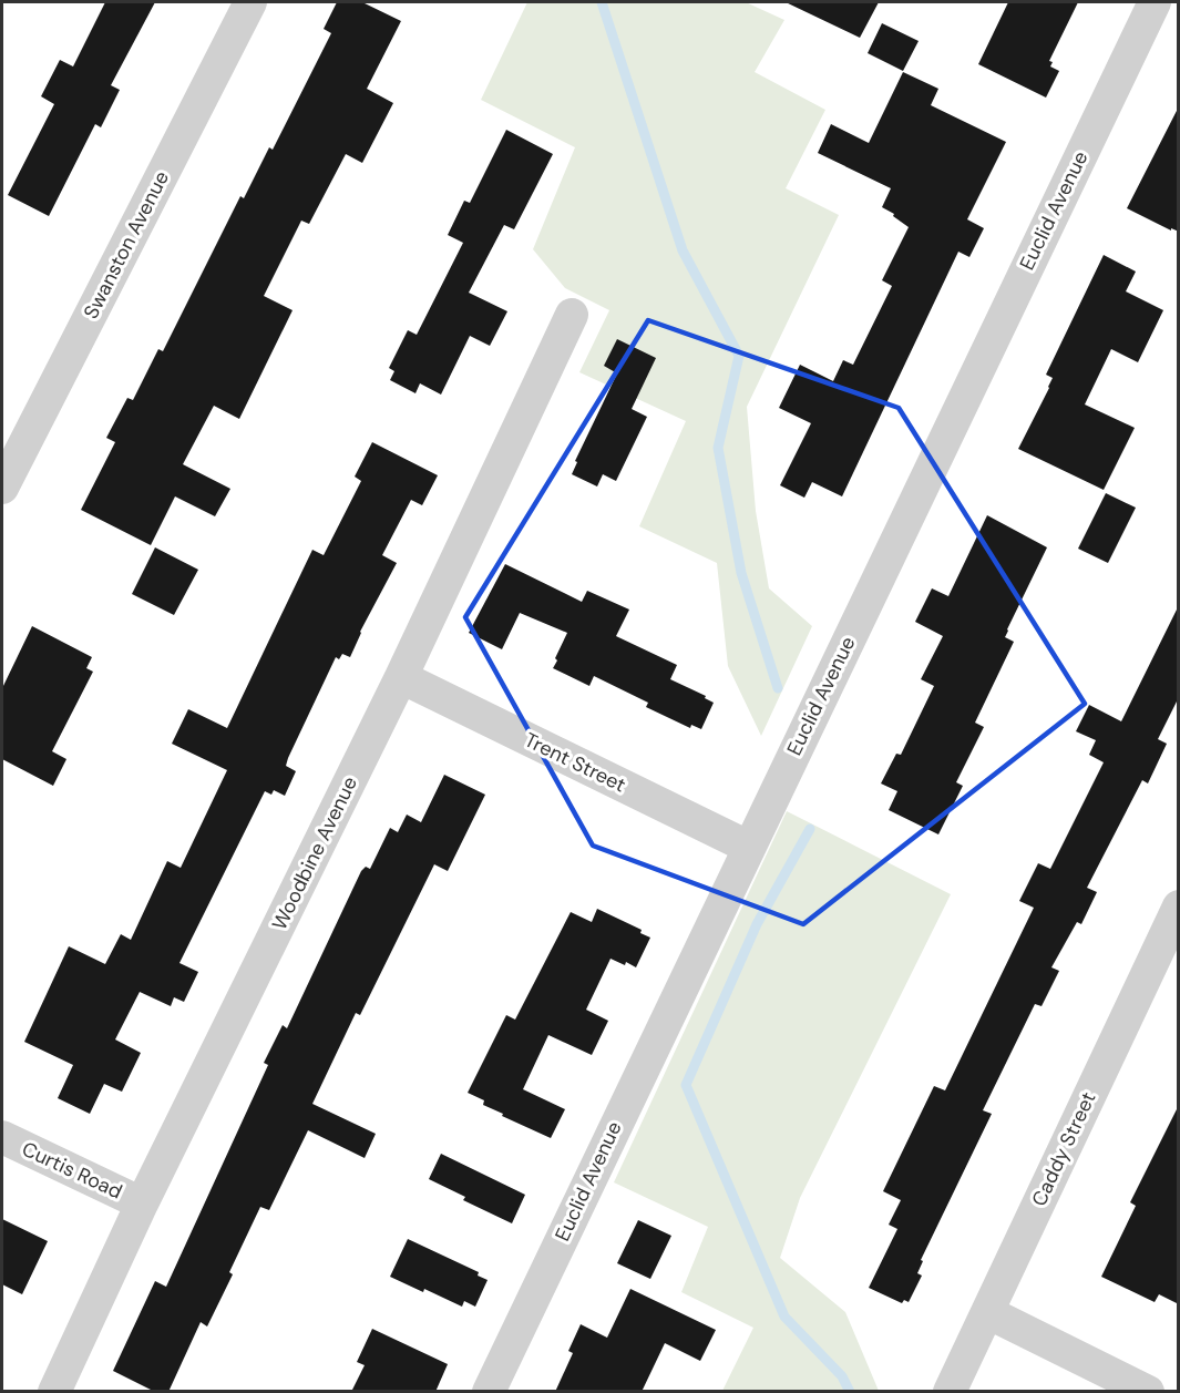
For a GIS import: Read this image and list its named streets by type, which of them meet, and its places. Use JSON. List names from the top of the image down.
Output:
{
  "streets": {
    "street": [
      "Euclid Avenue",
      "Swanston Avenue",
      "Trent Street",
      "Woodbine Avenue",
      "Caddy Street",
      "Curtis Road"
    ]
  },
  "crossings": [
    ["Euclid Avenue", "Trent Street"],
    ["Trent Street", "Woodbine Avenue"],
    ["Woodbine Avenue", "Curtis Road"]
  ]
}
